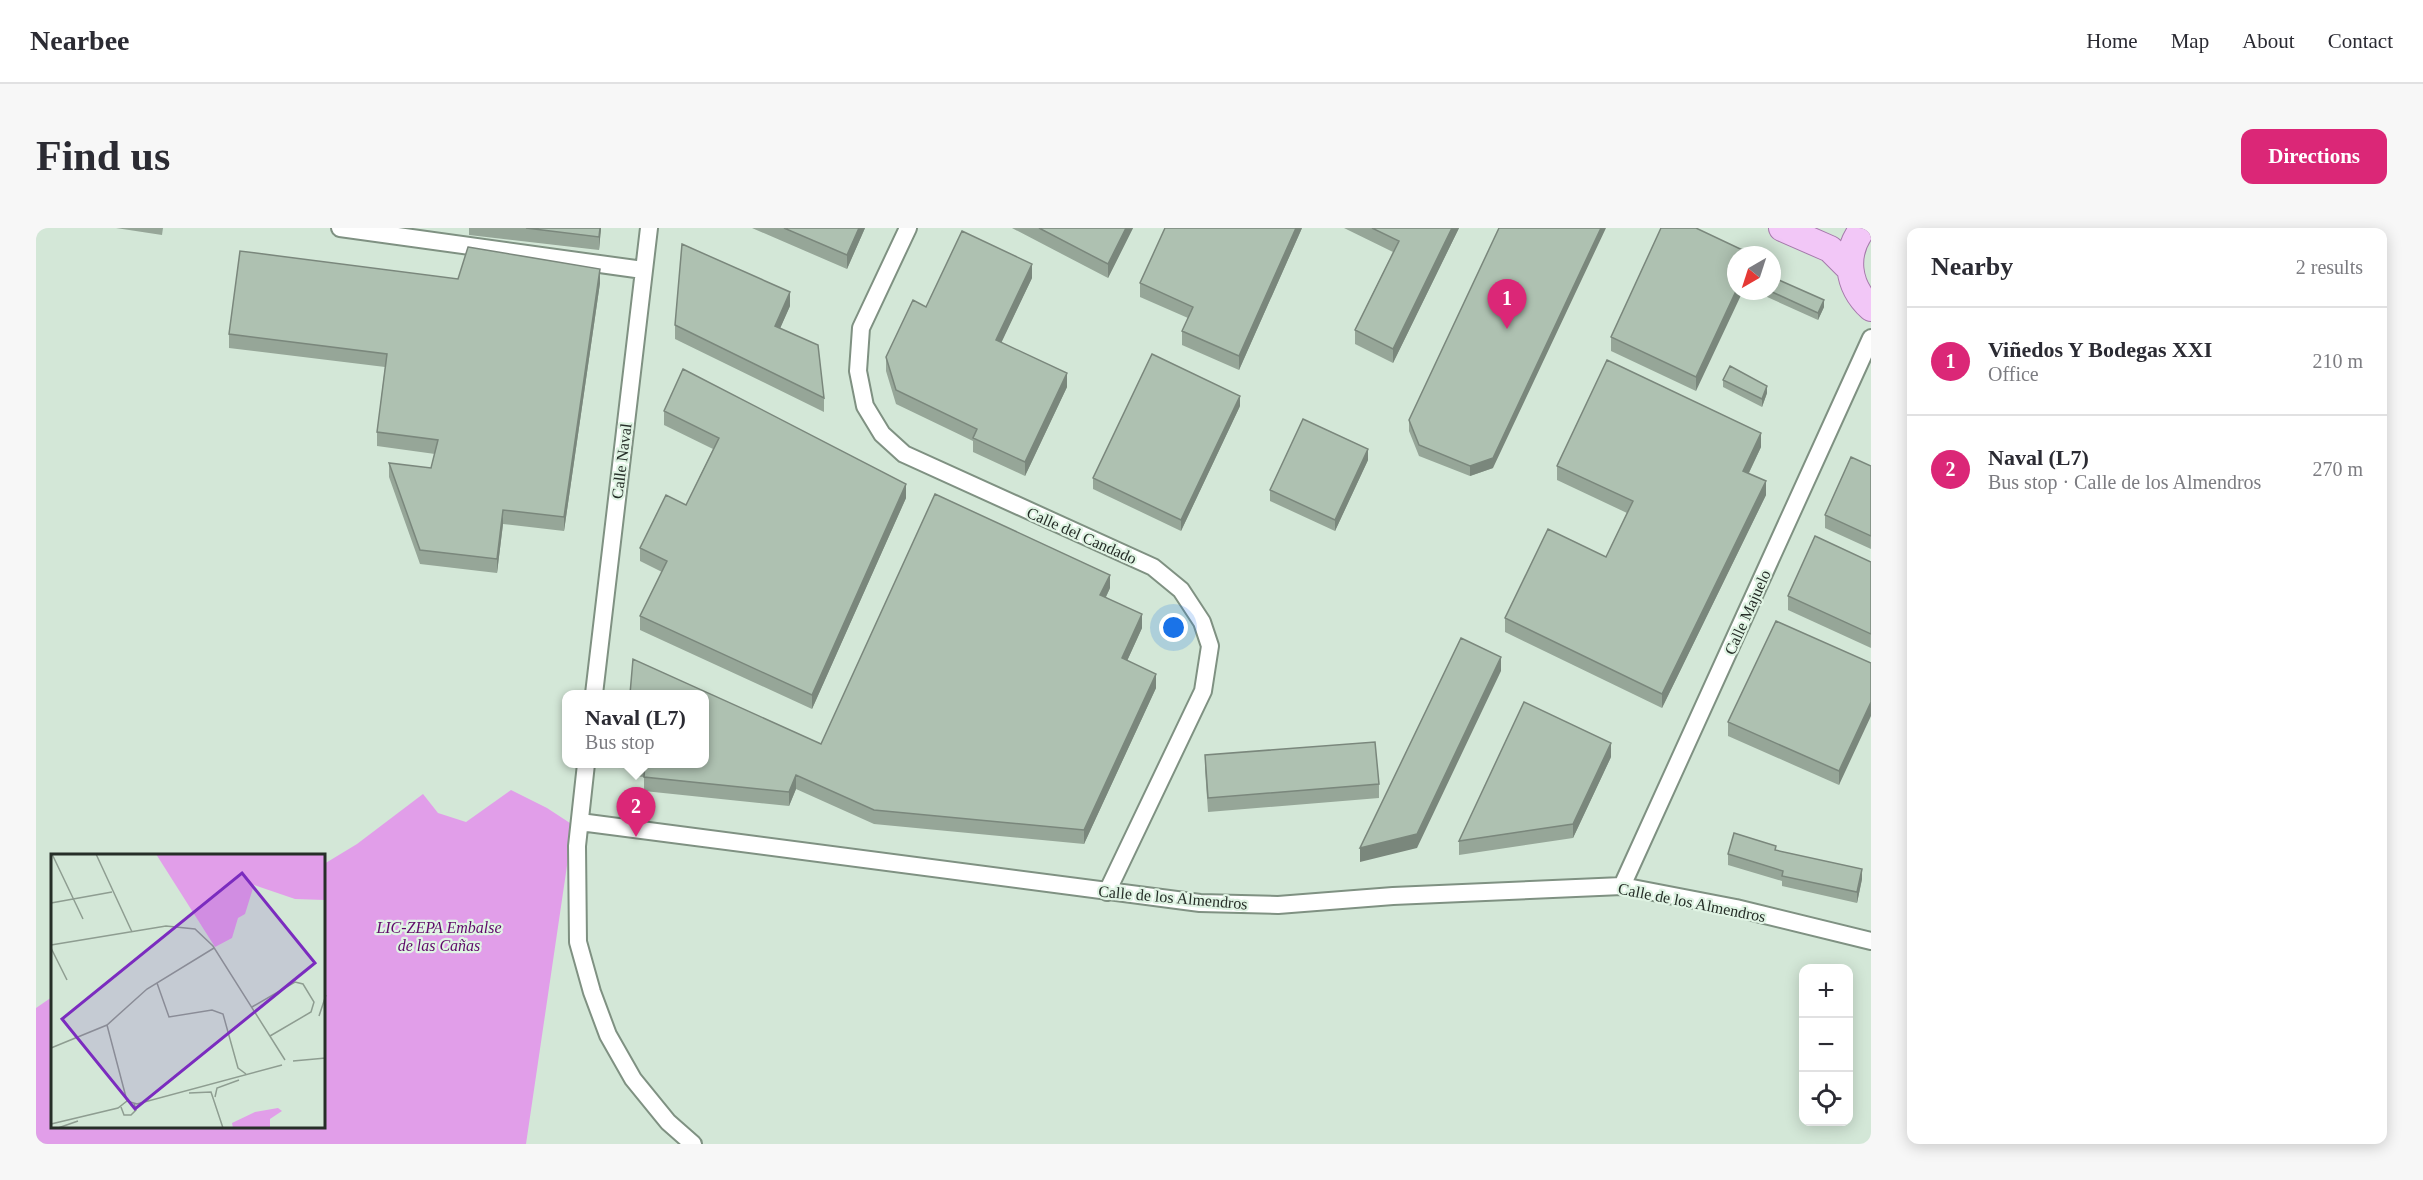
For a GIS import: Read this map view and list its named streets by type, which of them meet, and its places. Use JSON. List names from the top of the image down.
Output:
{
  "streets": {
    "street": [
      "Calle Naval",
      "Calle del Candado",
      "Calle Majuelo",
      "Calle de los Almendros"
    ]
  },
  "crossings": [
    ["Calle del Candado", "Calle de los Almendros"],
    ["Calle Majuelo", "Calle de los Almendros"]
  ],
  "parks": ["LIC-ZEPA Embalse de las Cañas"],
  "north": "bottom left",
  "page": {
    "header": "Nearbee",
    "nav": [
      "Home",
      "Map",
      "About",
      "Contact"
    ],
    "buttons": "Directions",
    "title": "Find us",
    "heading": ["Nearby", "2 results"],
    "pins": ["1", "2"],
    "list": [
      {
        "mark": "1",
        "name": "Viñedos Y Bodegas XXI",
        "note": "Office",
        "value": "210 m"
      },
      {
        "mark": "2",
        "name": "Naval (L7)",
        "note": "Bus stop · Calle de los Almendros",
        "value": "270 m"
      }
    ],
    "popup": ["Naval (L7)", "Bus stop"],
    "map_buttons": ["+", "−"]
  }
}
